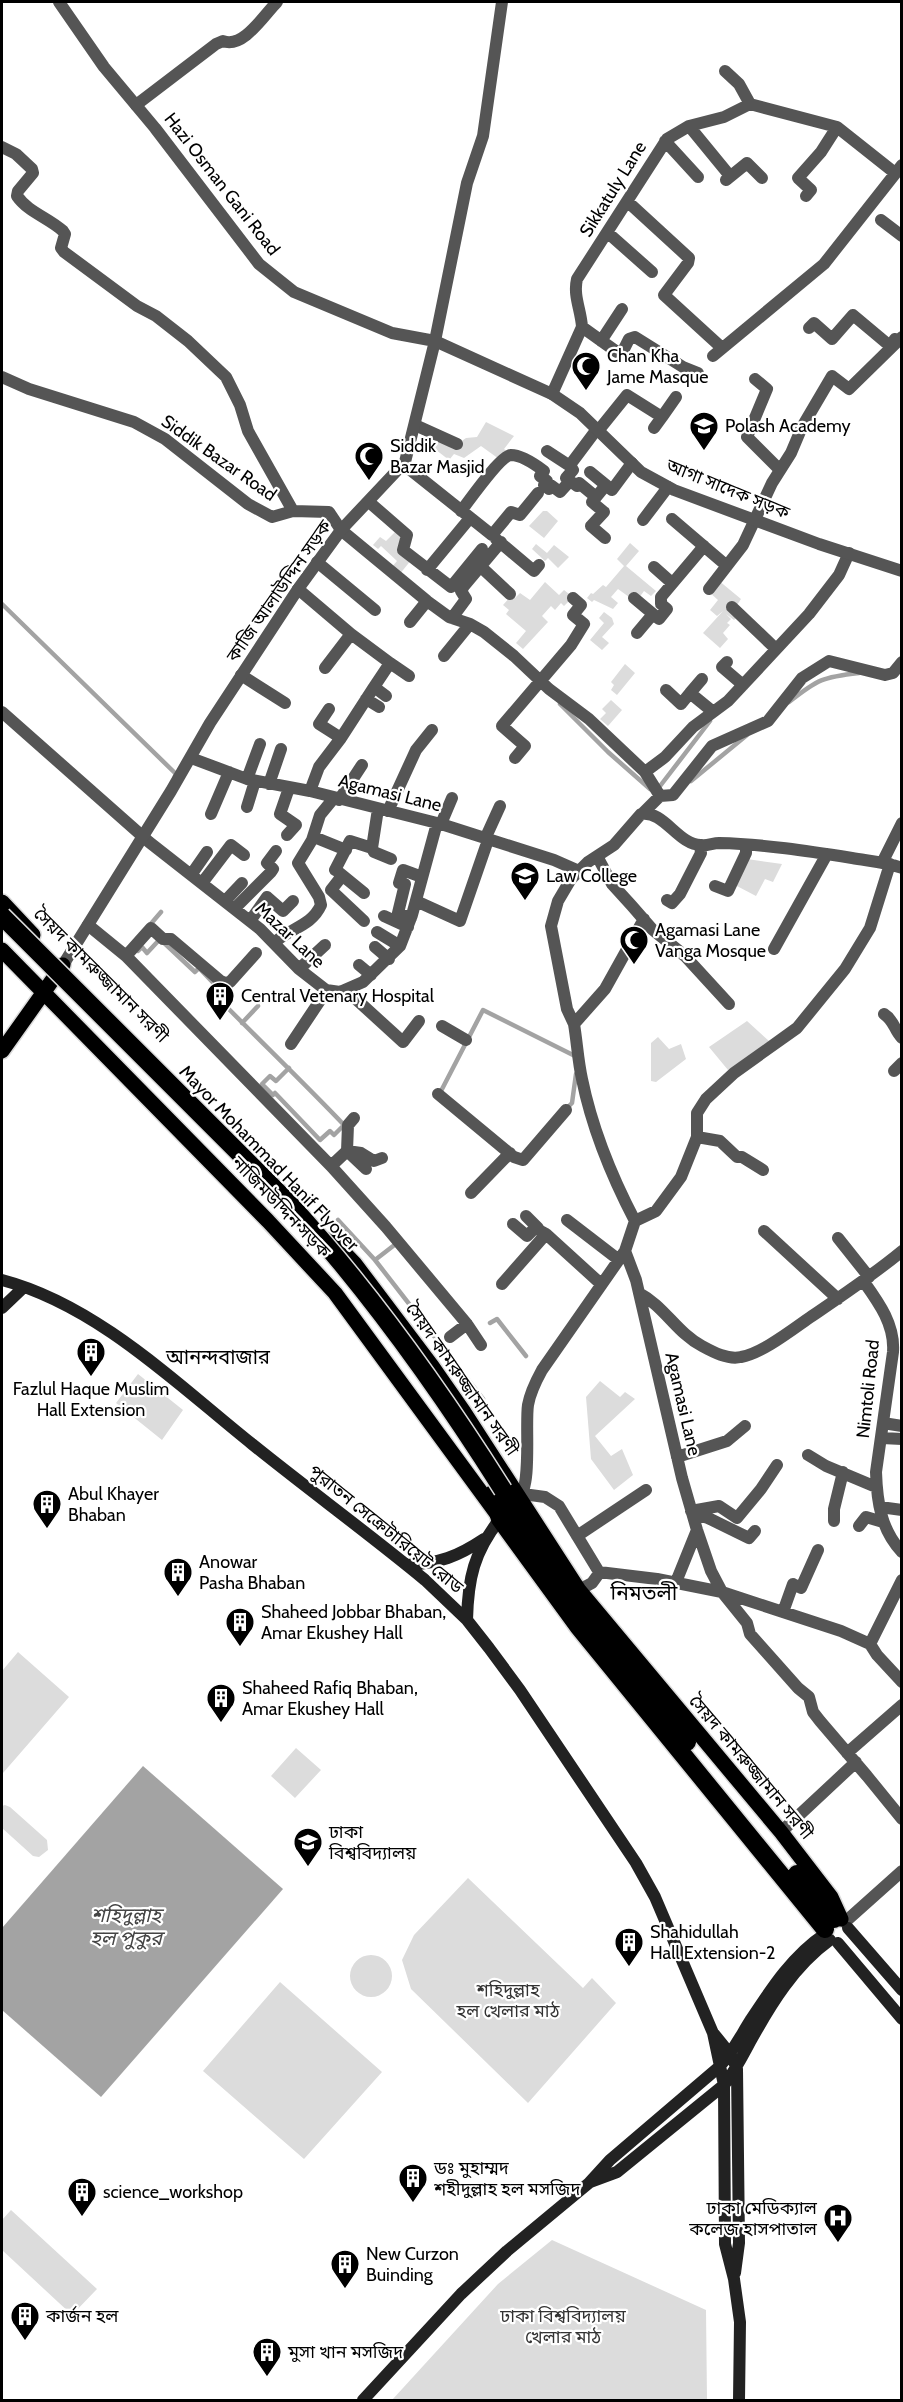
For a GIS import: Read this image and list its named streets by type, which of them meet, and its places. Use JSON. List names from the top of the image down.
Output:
{
  "streets": {
    "highway": ["Mayor Mohammad Hanif Flyover"],
    "main road": ["সৈয়দ কামরুজ্জামান সরণী", "নাজিমউদ্দিন সড়ক", "পুরাতন সেক্রেটারিয়েট রোড"],
    "street": [
      "Hazi Osman Gani Road",
      "Sikkatuly Lane",
      "Siddik Bazar Road",
      "আগা সাদেক সড়ক",
      "কাজি আলাউদ্দিন সড়ক",
      "Agamasi Lane",
      "Mazar Lane",
      "Nimtoli Road"
    ]
  },
  "crossings": [
    ["Hazi Osman Gani Road", "আগা সাদেক সড়ক"],
    ["Hazi Osman Gani Road", "কাজি আলাউদ্দিন সড়ক"],
    ["Siddik Bazar Road", "কাজি আলাউদ্দিন সড়ক"],
    ["আগা সাদেক সড়ক", "কাজি আলাউদ্দিন সড়ক"],
    ["কাজি আলাউদ্দিন সড়ক", "Agamasi Lane"],
    ["কাজি আলাউদ্দিন সড়ক", "Mazar Lane"],
    ["কাজি আলাউদ্দিন সড়ক", "সৈয়দ কামরুজ্জামান সরণী"],
    ["সৈয়দ কামরুজ্জামান সরণী", "Mayor Mohammad Hanif Flyover"]
  ],
  "districts": ["আনন্দবাজার", "নিমতলী"],
  "water": ["শহিদুল্লাহ হল পুকুর"],
  "parks": ["শহিদুল্লাহ হল খেলার মাঠ", "ঢাকা বিশ্ববিদ্যালয় খেলার মাঠ"],
  "places": {
    "mosque": ["Chan Kha Jame Masque", "Siddik Bazar Masjid", "Agamasi Lane Vanga Mosque"],
    "school or university": ["Polash Academy", "Law College", "ঢাকা বিশ্ববিদ্যালয়"],
    "building": [
      "Central Vetenary Hospital",
      "Fazlul Haque Muslim Hall Extension",
      "Abul Khayer Bhaban",
      "Anowar Pasha Bhaban",
      "Shaheed Jobbar Bhaban, Amar Ekushey Hall",
      "Shaheed Rafiq Bhaban, Amar Ekushey Hall",
      "Shahidullah Hall Extension-2",
      "ডঃ মুহাম্মদ শহীদুল্লাহ হল মসজিদ",
      "science_workshop",
      "New Curzon Buinding",
      "কার্জন হল",
      "মুসা খান মসজিদ"
    ],
    "hospital": ["ঢাকা মেডিক্যাল কলেজ হাসপাতাল"]
  }
}
